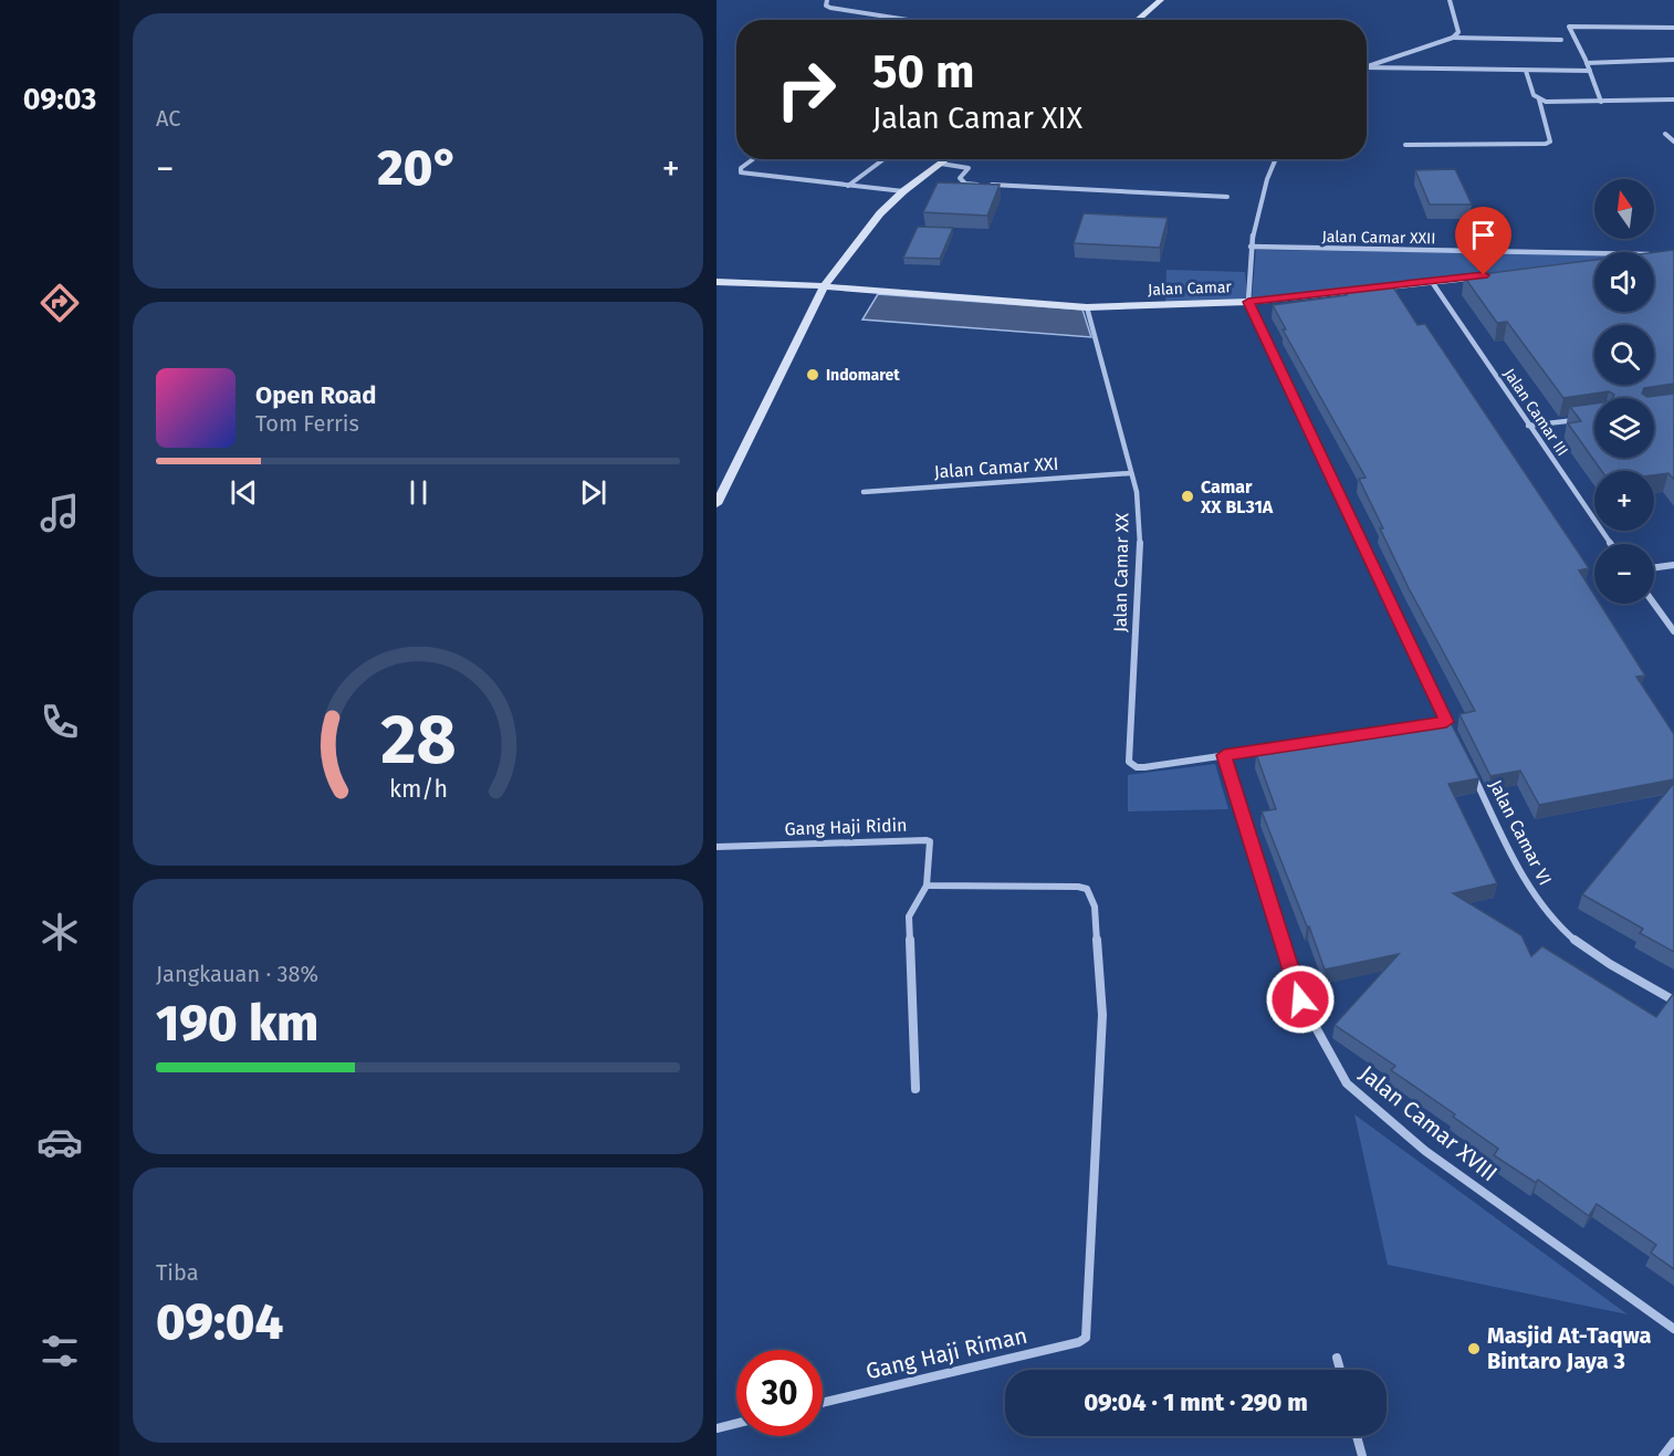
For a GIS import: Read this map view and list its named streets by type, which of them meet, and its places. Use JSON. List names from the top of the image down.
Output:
{
  "streets": {
    "street": [
      "Jalan Camar XXII",
      "Jalan Camar",
      "Jalan Camar III",
      "Jalan Camar XXI",
      "Jalan Camar XX",
      "Gang Haji Ridin",
      "Jalan Camar VI",
      "Jalan Camar XVIII",
      "Gang Haji Riman"
    ]
  },
  "crossings": [
    ["Jalan Camar", "Jalan Camar III"],
    ["Jalan Camar", "Jalan Camar XX"],
    ["Jalan Camar XXI", "Jalan Camar XX"],
    ["Jalan Camar XX", "Jalan Camar XVIII"],
    ["Gang Haji Ridin", "Gang Haji Riman"]
  ],
  "places": ["Indomaret", "Camar XX BL31A", "Masjid At-Taqwa Bintaro Jaya 3"],
  "north": "top",
  "page": {
    "tabs": "09:03",
    "tile": [
      "AC",
      ["Jangkauan · 38%", "190 km"],
      ["Tiba", "09:04"]
    ],
    "turn": ["50 m", "Jalan Camar XIX"],
    "heat": ["−", "20°", "+"],
    "map_buttons": ["+", "−"],
    "song": ["Open Road", "Tom Ferris"],
    "limit": "30",
    "trip": "09:04 · 1 mnt · 290 m",
    "gauge": ["28", "km/h"]
  }
}
